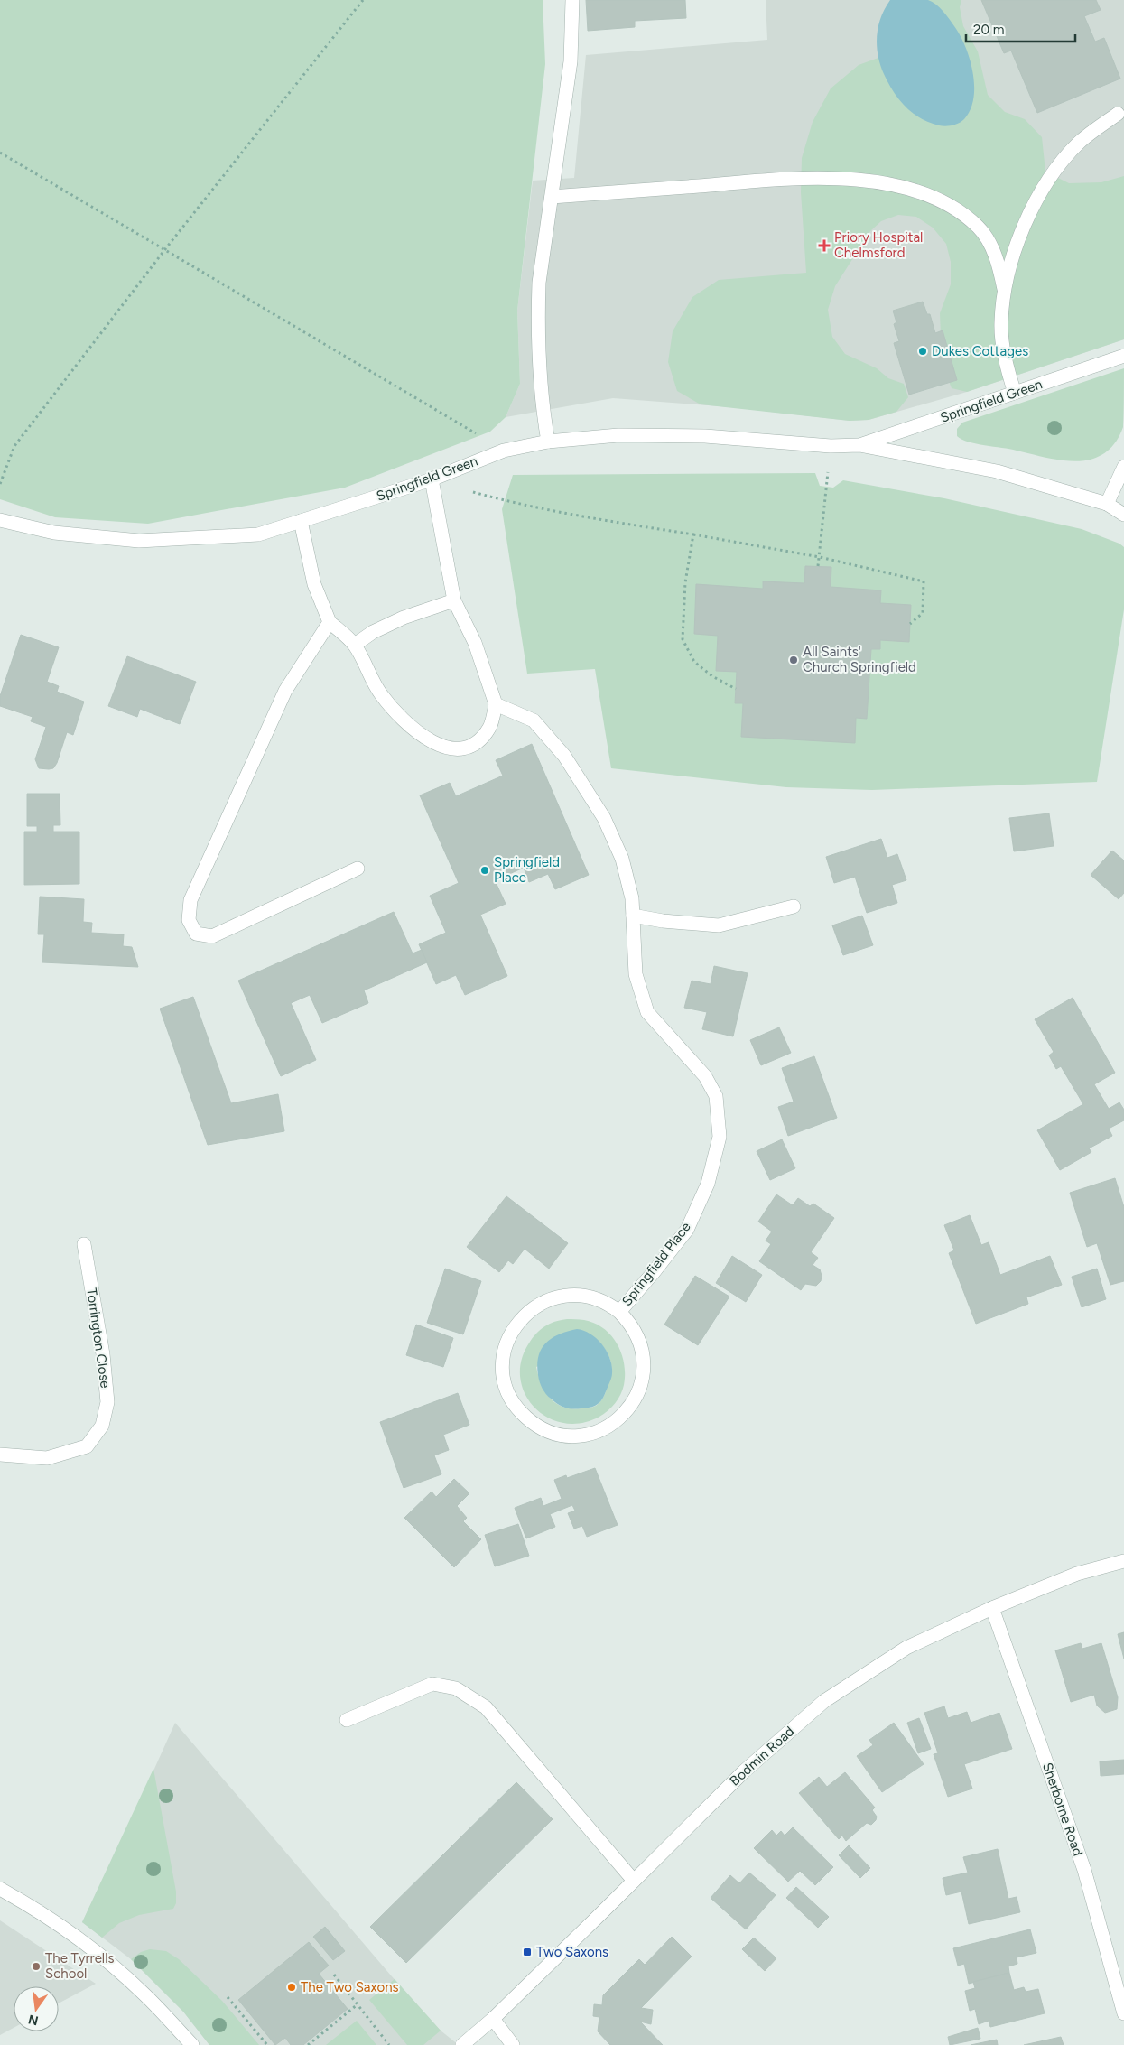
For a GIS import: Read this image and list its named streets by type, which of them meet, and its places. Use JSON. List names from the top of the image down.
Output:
{
  "streets": {
    "street": [
      "Springfield Green",
      "Springfield Place",
      "Torrington Close",
      "Bodmin Road",
      "Sherborne Road"
    ]
  },
  "crossings": [
    ["Bodmin Road", "Sherborne Road"]
  ],
  "places": {
    "health": ["Priory Hospital Chelmsford"],
    "other": [
      "Dukes Cottages",
      "All Saints' Church Springfield",
      "Springfield Place",
      "The Tyrrells School",
      "The Two Saxons"
    ],
    "transit": ["Two Saxons"]
  },
  "scale_bar": "20 m",
  "north": "bottom"
}
